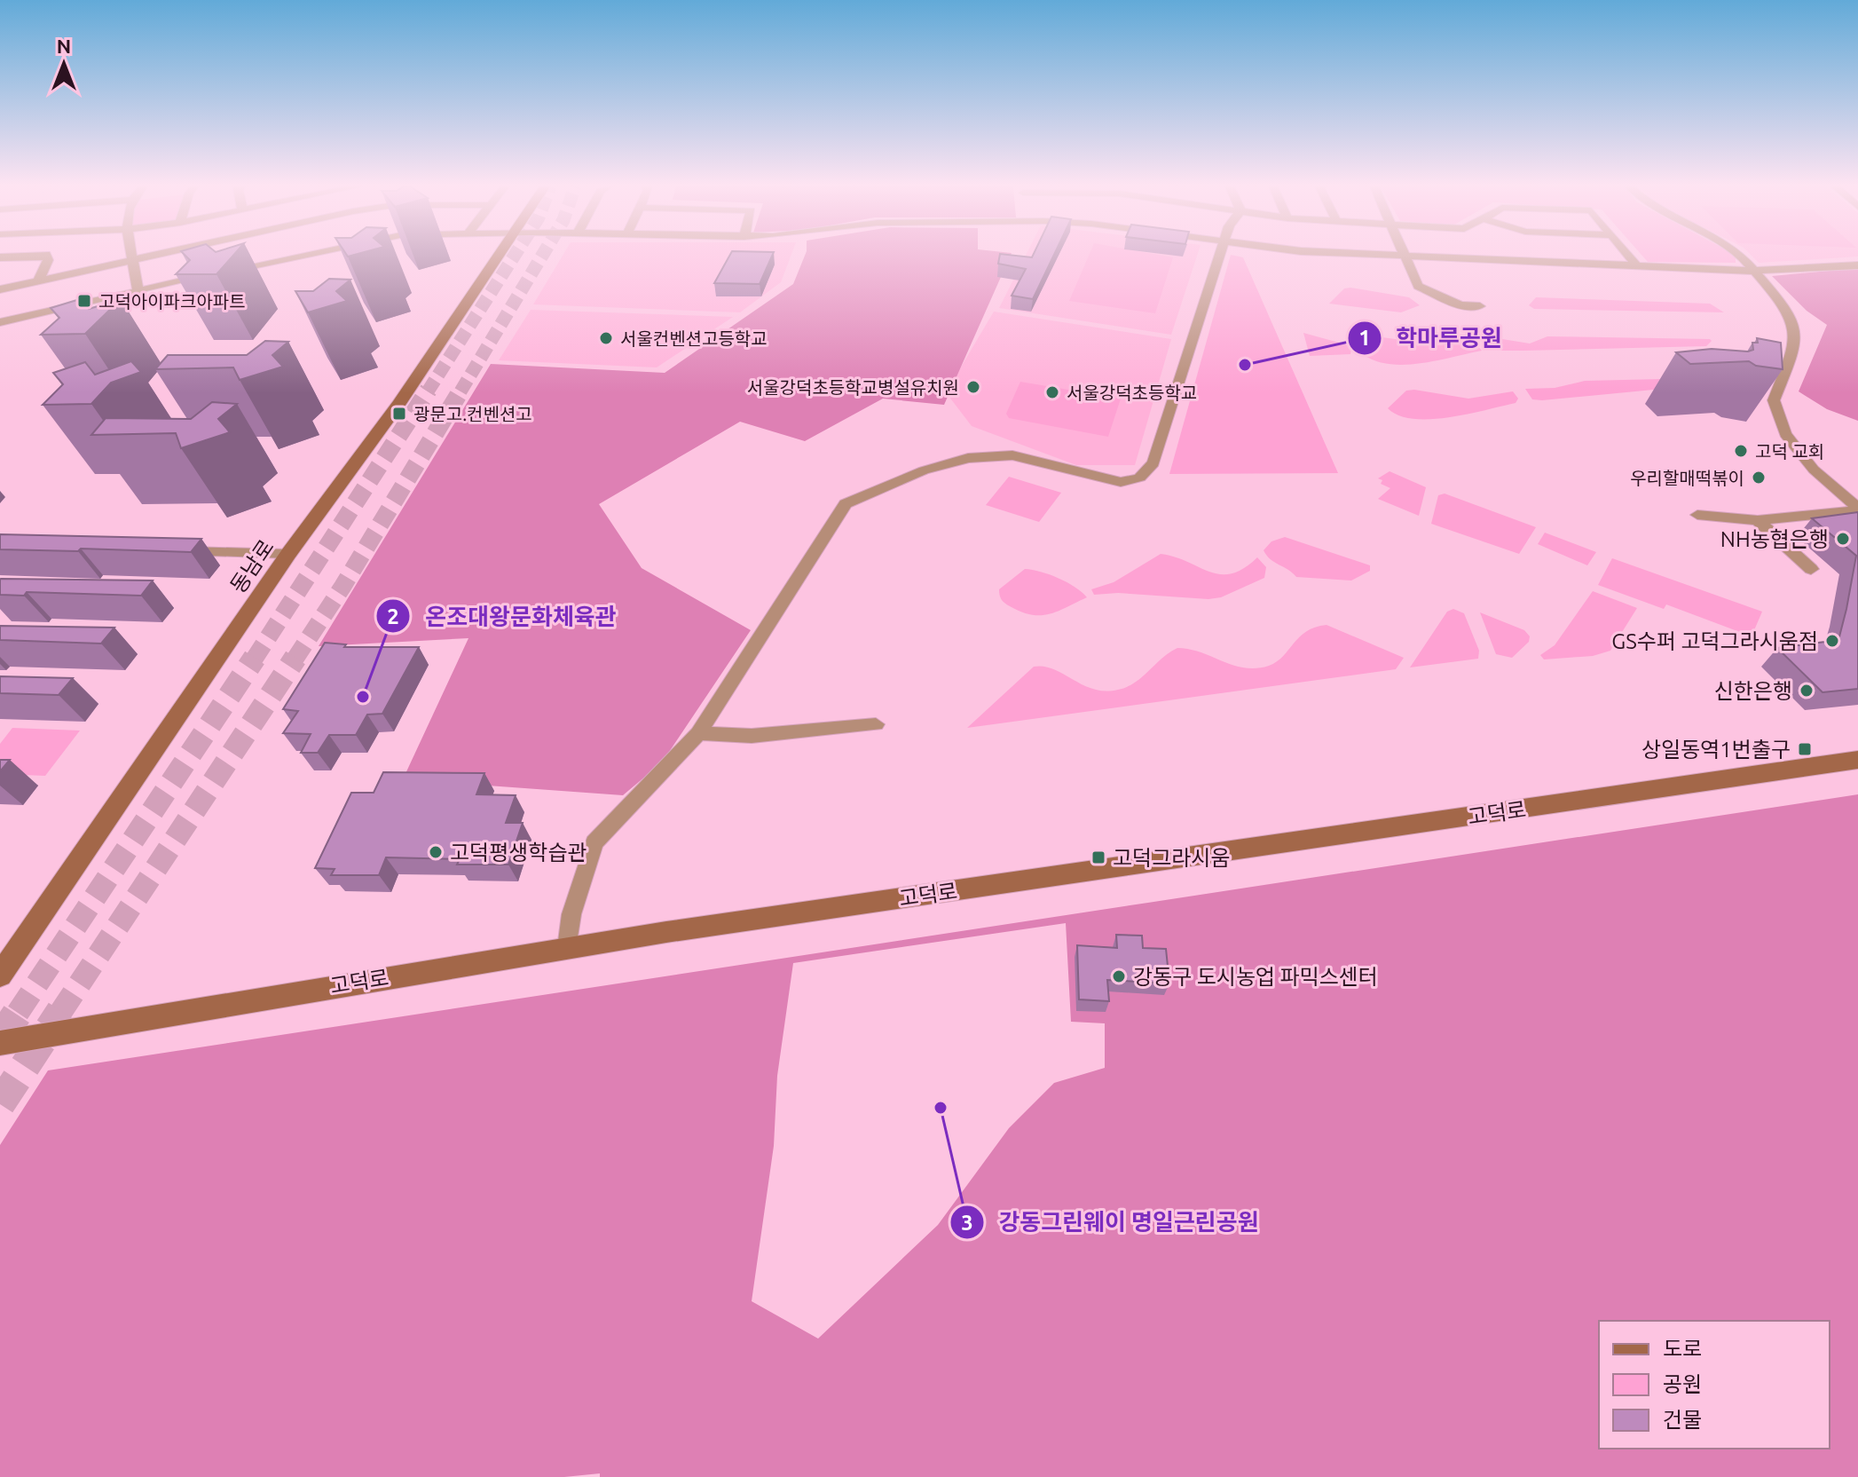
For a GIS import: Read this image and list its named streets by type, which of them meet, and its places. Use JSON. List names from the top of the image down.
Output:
{
  "streets": {
    "main road": ["동남로", "고덕로"]
  },
  "places": {
    "transit": [
      "고덕아이파크아파트",
      "광문고.컨벤션고",
      "상일동역1번출구",
      "고덕그라시움"
    ],
    "other": [
      "서울컨벤션고등학교",
      "학마루공원",
      "서울강덕초등학교병설유치원",
      "서울강덕초등학교",
      "고덕 교회",
      "우리할매떡볶이",
      "NH농협은행",
      "GS수퍼 고덕그라시움점",
      "신한은행",
      "온조대왕문화체육관",
      "고덕평생학습관",
      "강동구 도시농업 파믹스센터",
      "강동그린웨이 명일근린공원"
    ]
  },
  "legend": ["도로", "공원", "건물"],
  "north": "top"
}
